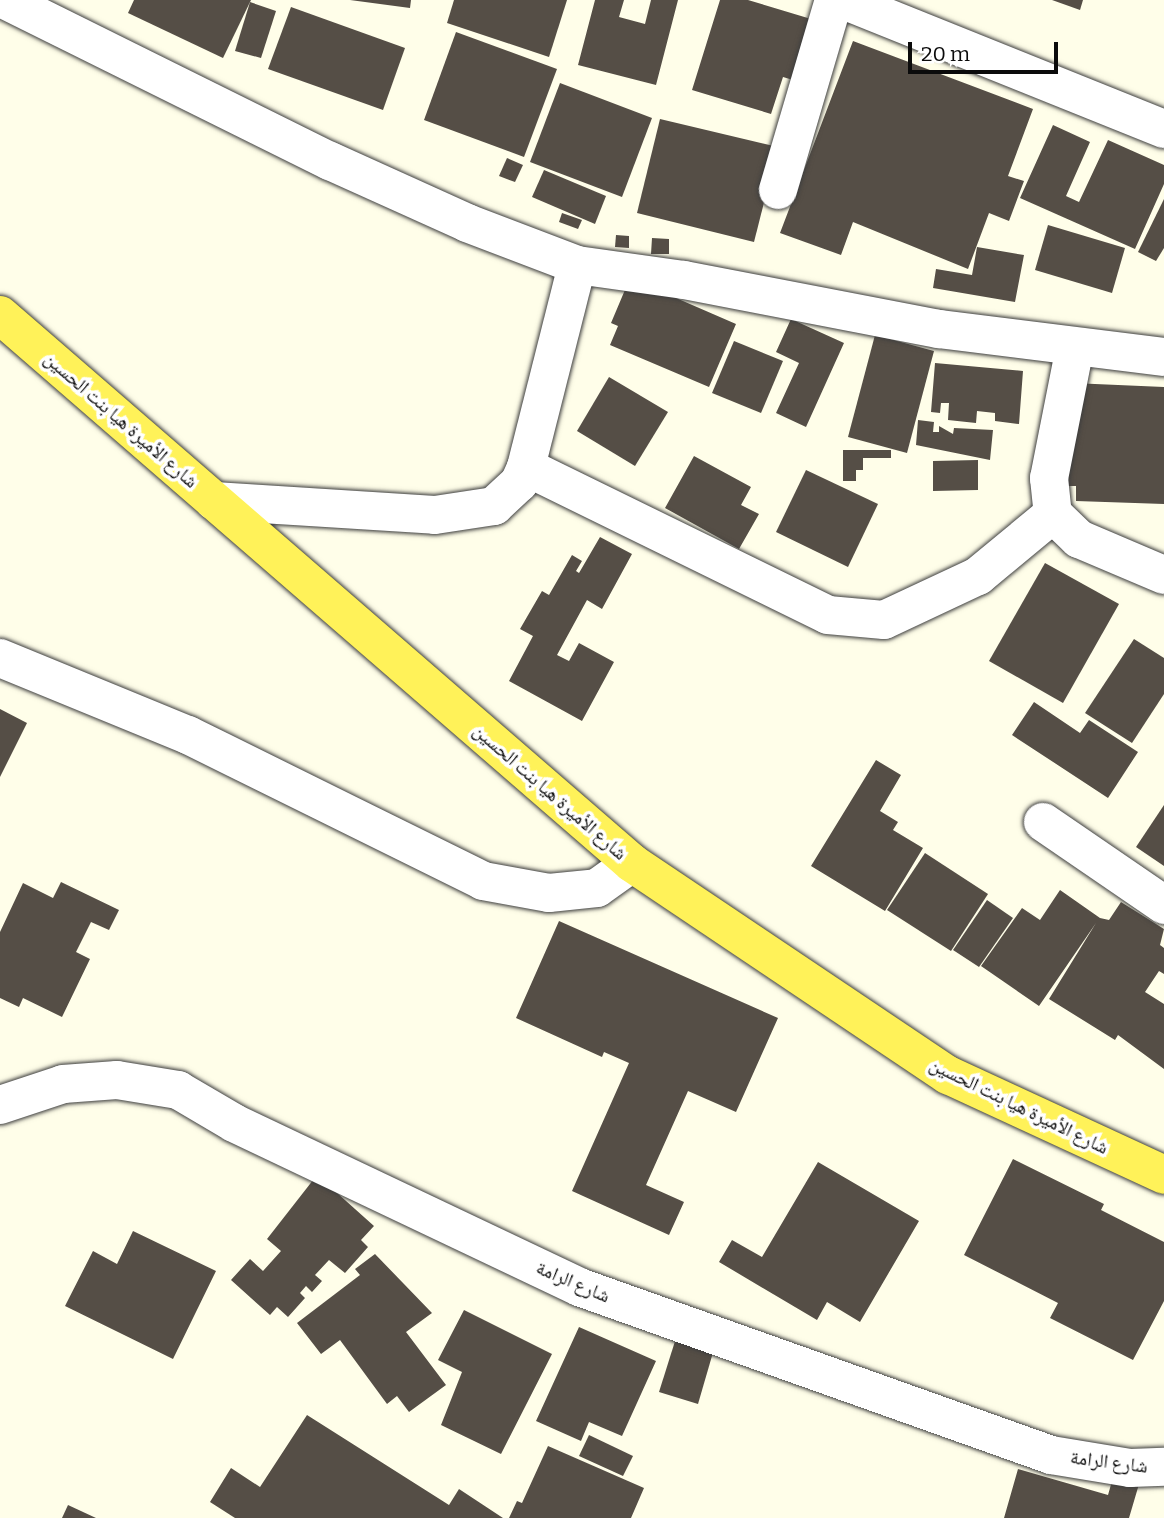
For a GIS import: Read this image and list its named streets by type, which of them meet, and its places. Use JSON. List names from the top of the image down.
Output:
{
  "streets": {
    "main road": ["شارع الأميرة هيا بنت الحسين"],
    "street": ["شارع الرامة"]
  },
  "scale_bar": "20 m"
}
